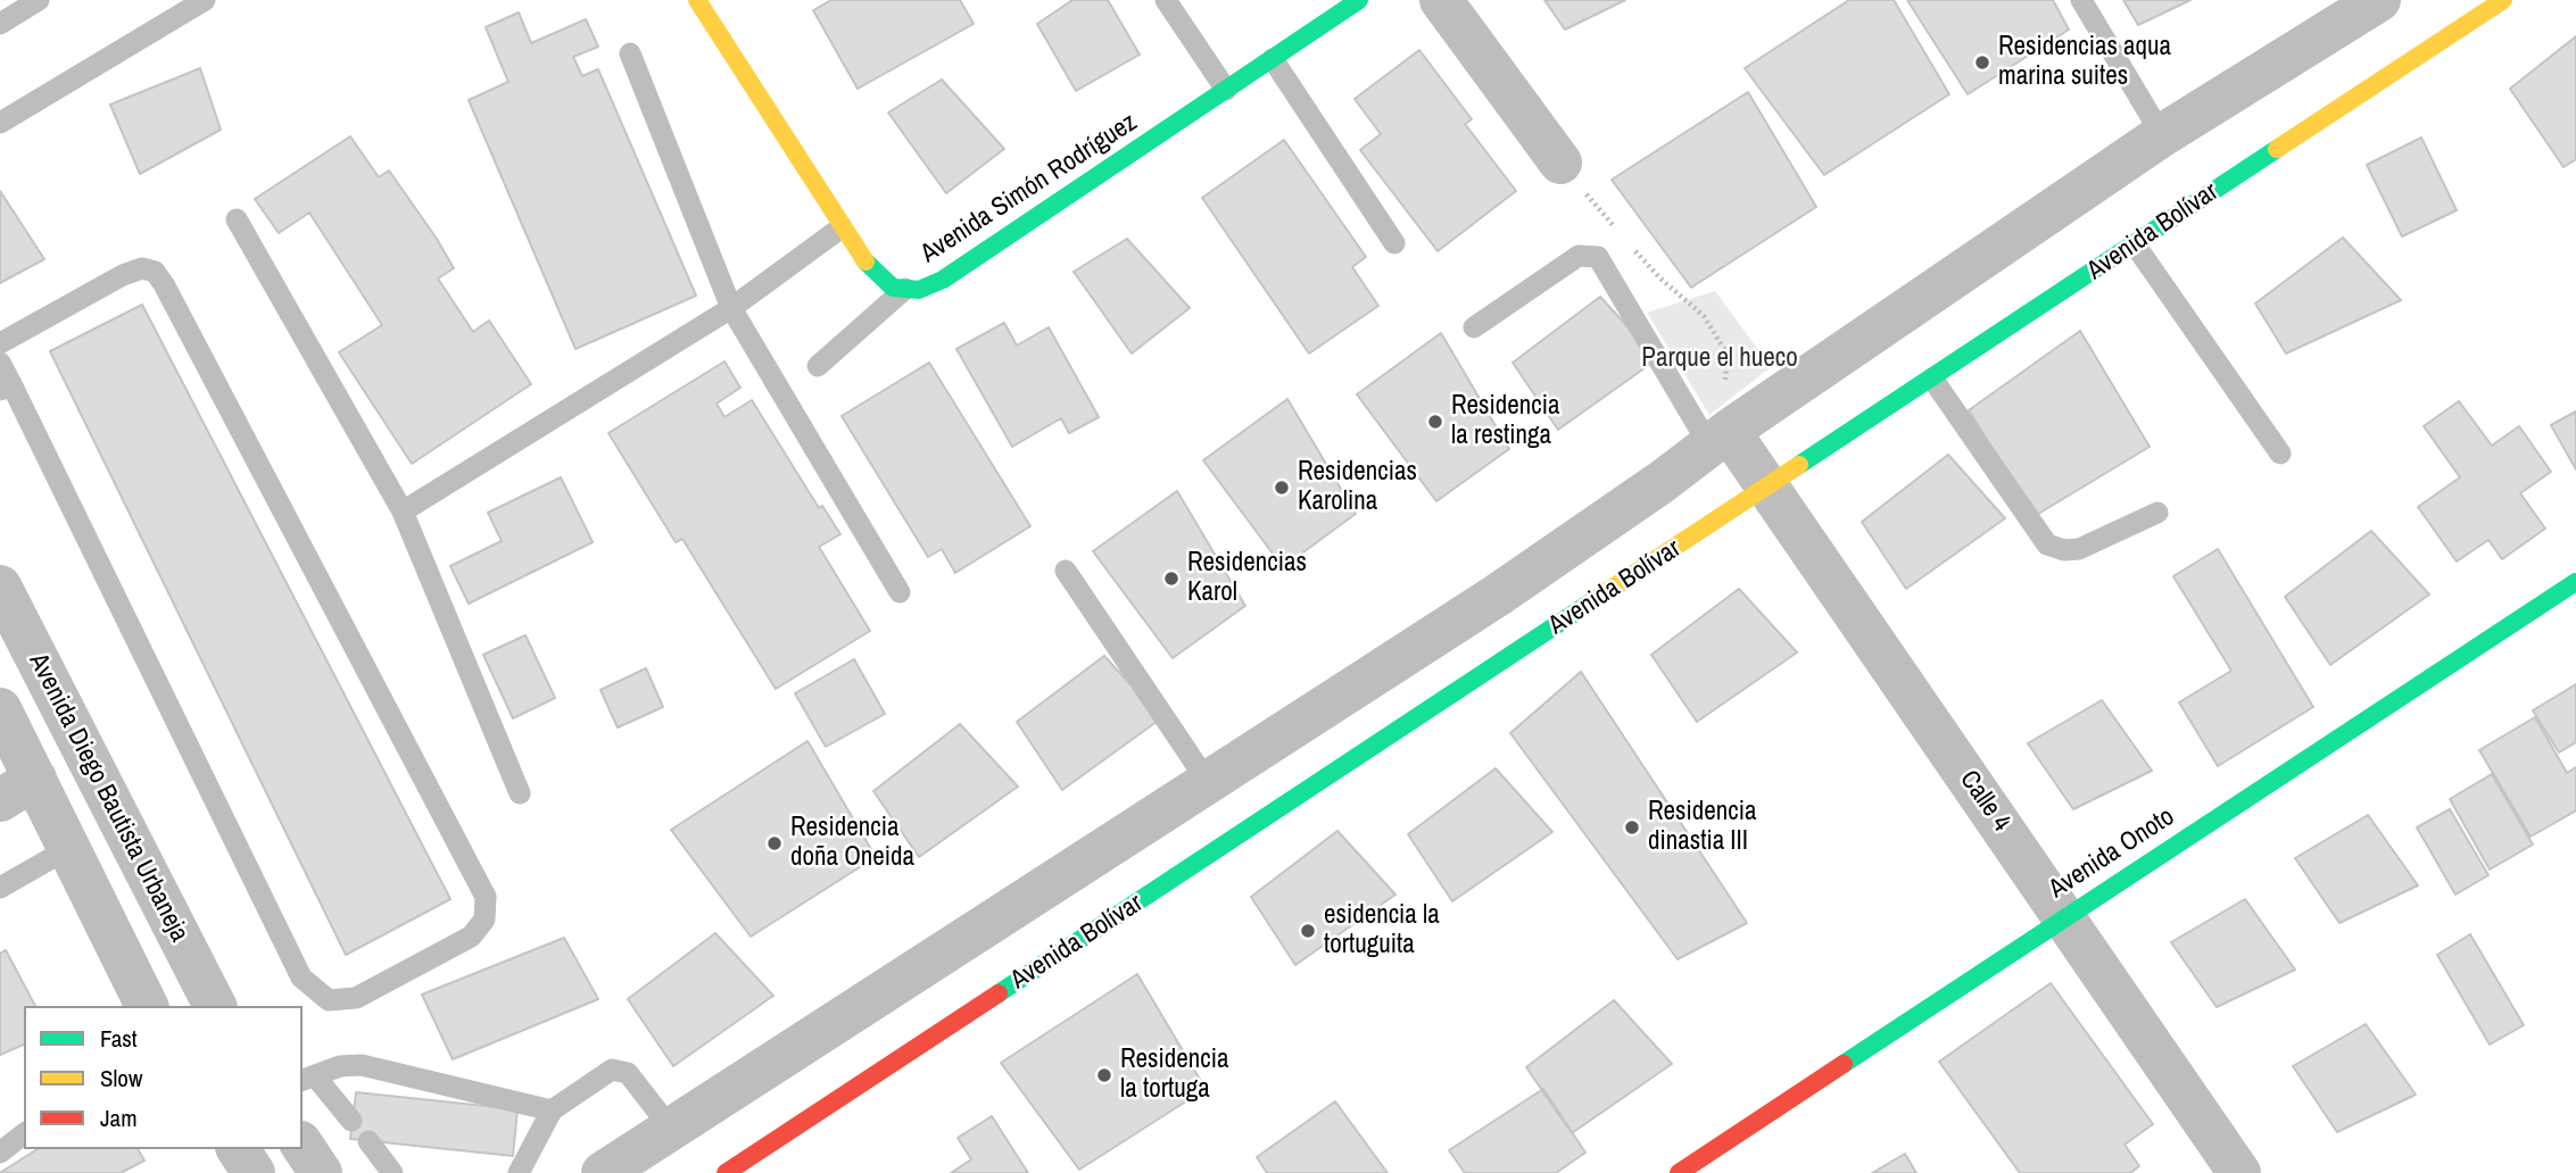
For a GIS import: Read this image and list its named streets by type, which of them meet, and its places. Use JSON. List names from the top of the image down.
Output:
{
  "streets": {
    "street": [
      "Avenida Simón Rodríguez",
      "Avenida Bolívar",
      "Avenida Diego Bautista Urbaneja",
      "Calle 4",
      "Avenida Onoto"
    ]
  },
  "crossings": [
    ["Avenida Bolívar", "Calle 4"],
    ["Calle 4", "Avenida Onoto"]
  ],
  "parks": ["Parque el hueco"],
  "places": [
    "Residencias aqua marina suites",
    "Residencia la restinga",
    "Residencias Karolina",
    "Residencias Karol",
    "Residencia dinastia III",
    "Residencia doña Oneida",
    "esidencia la tortuguita",
    "Residencia la tortuga"
  ],
  "legend": ["Fast", "Slow", "Jam"]
}
